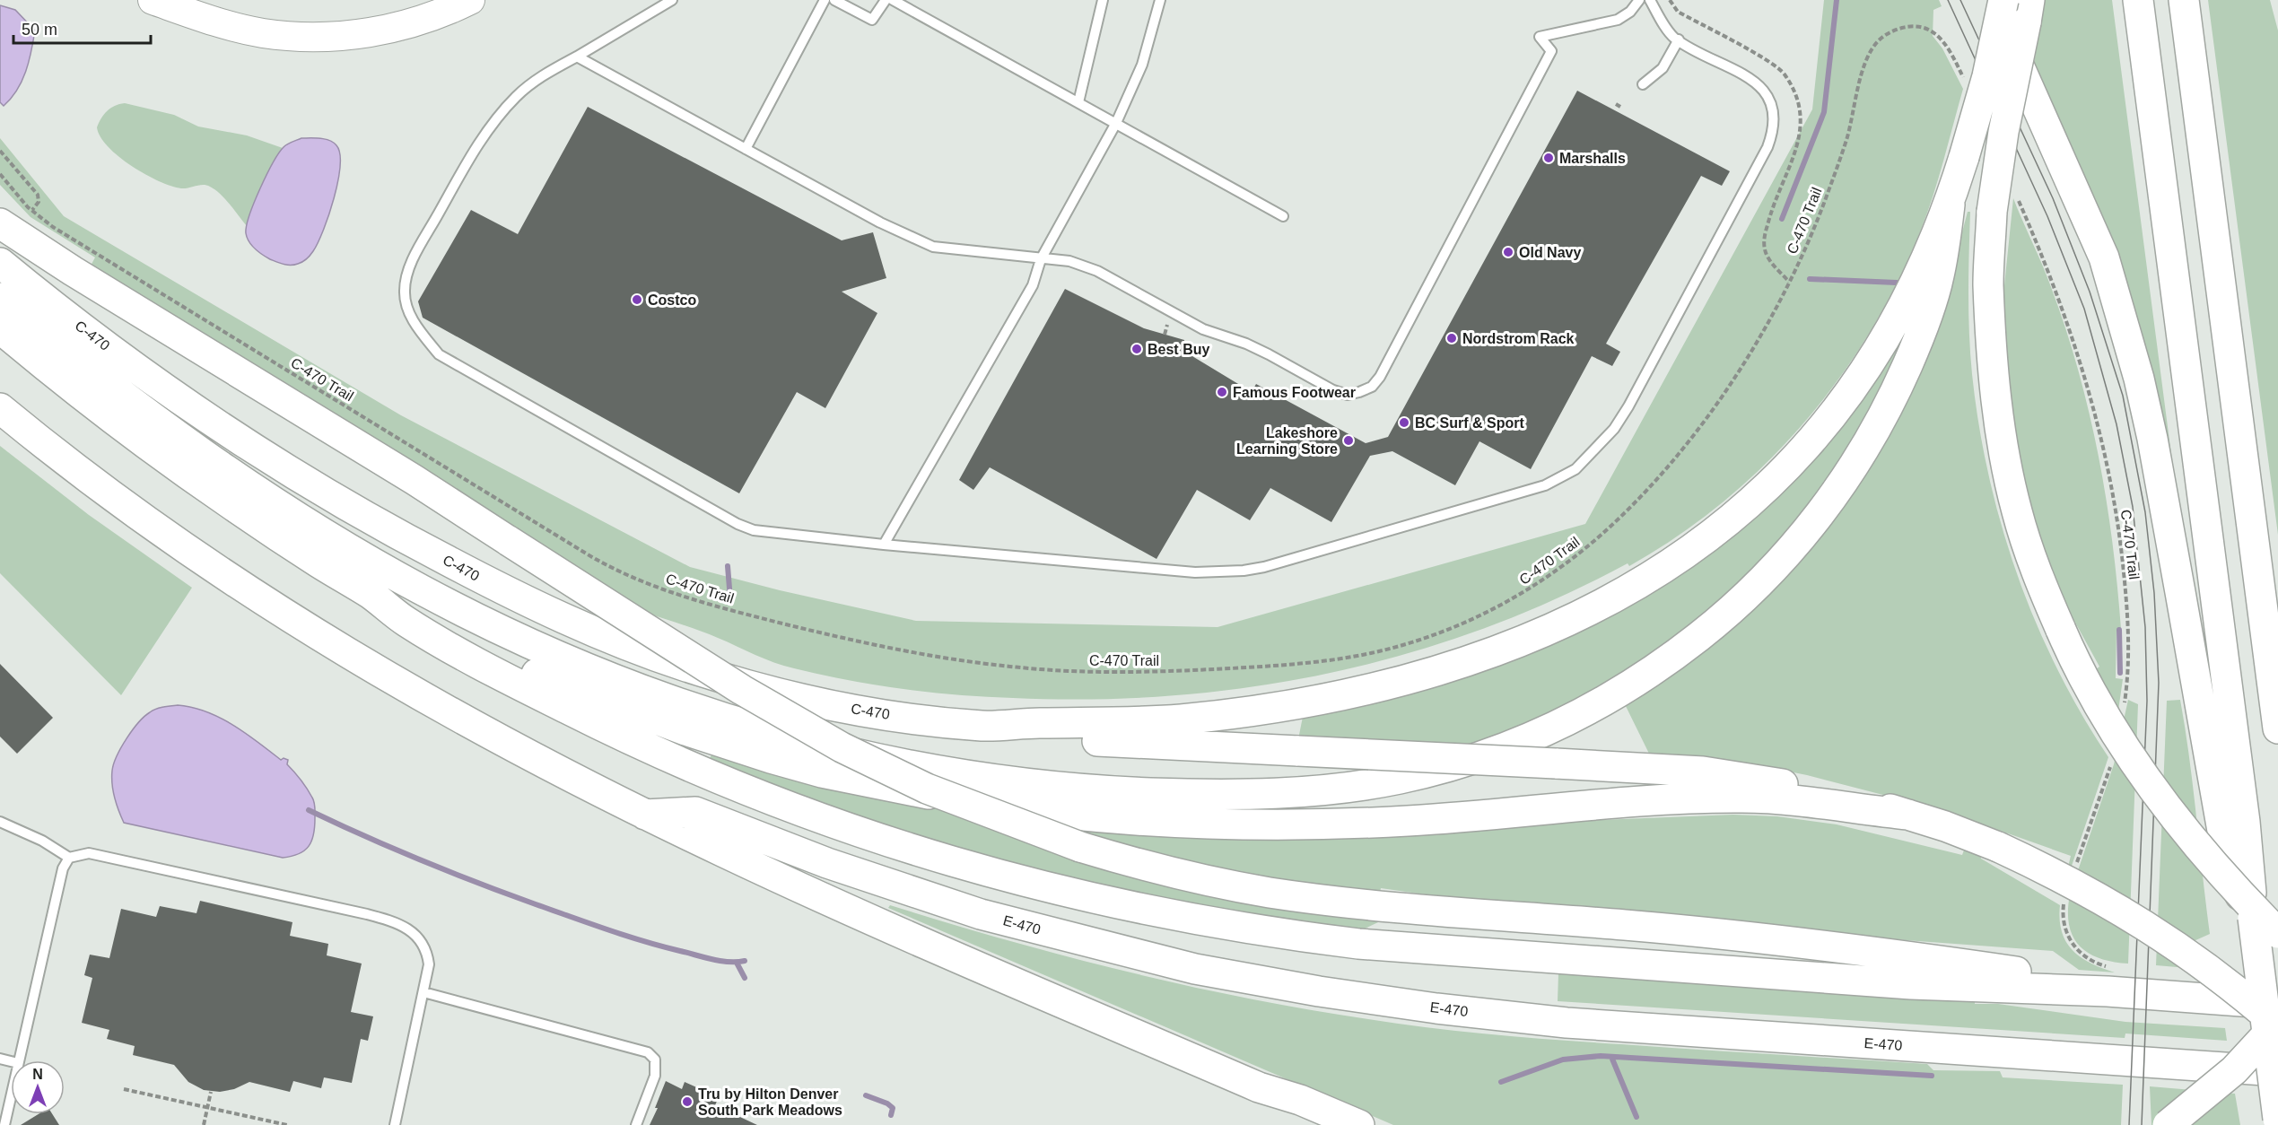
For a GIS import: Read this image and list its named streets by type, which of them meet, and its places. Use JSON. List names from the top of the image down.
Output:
{
  "streets": {
    "highway": ["C-470", "E-470"],
    "path": ["C-470 Trail"]
  },
  "places": [
    "Marshalls",
    "Old Navy",
    "Costco",
    "Nordstrom Rack",
    "Best Buy",
    "Famous Footwear",
    "BC Surf & Sport",
    "Lakeshore Learning Store",
    "Tru by Hilton Denver South Park Meadows"
  ],
  "scale_bar": "50 m",
  "north": "top"
}
